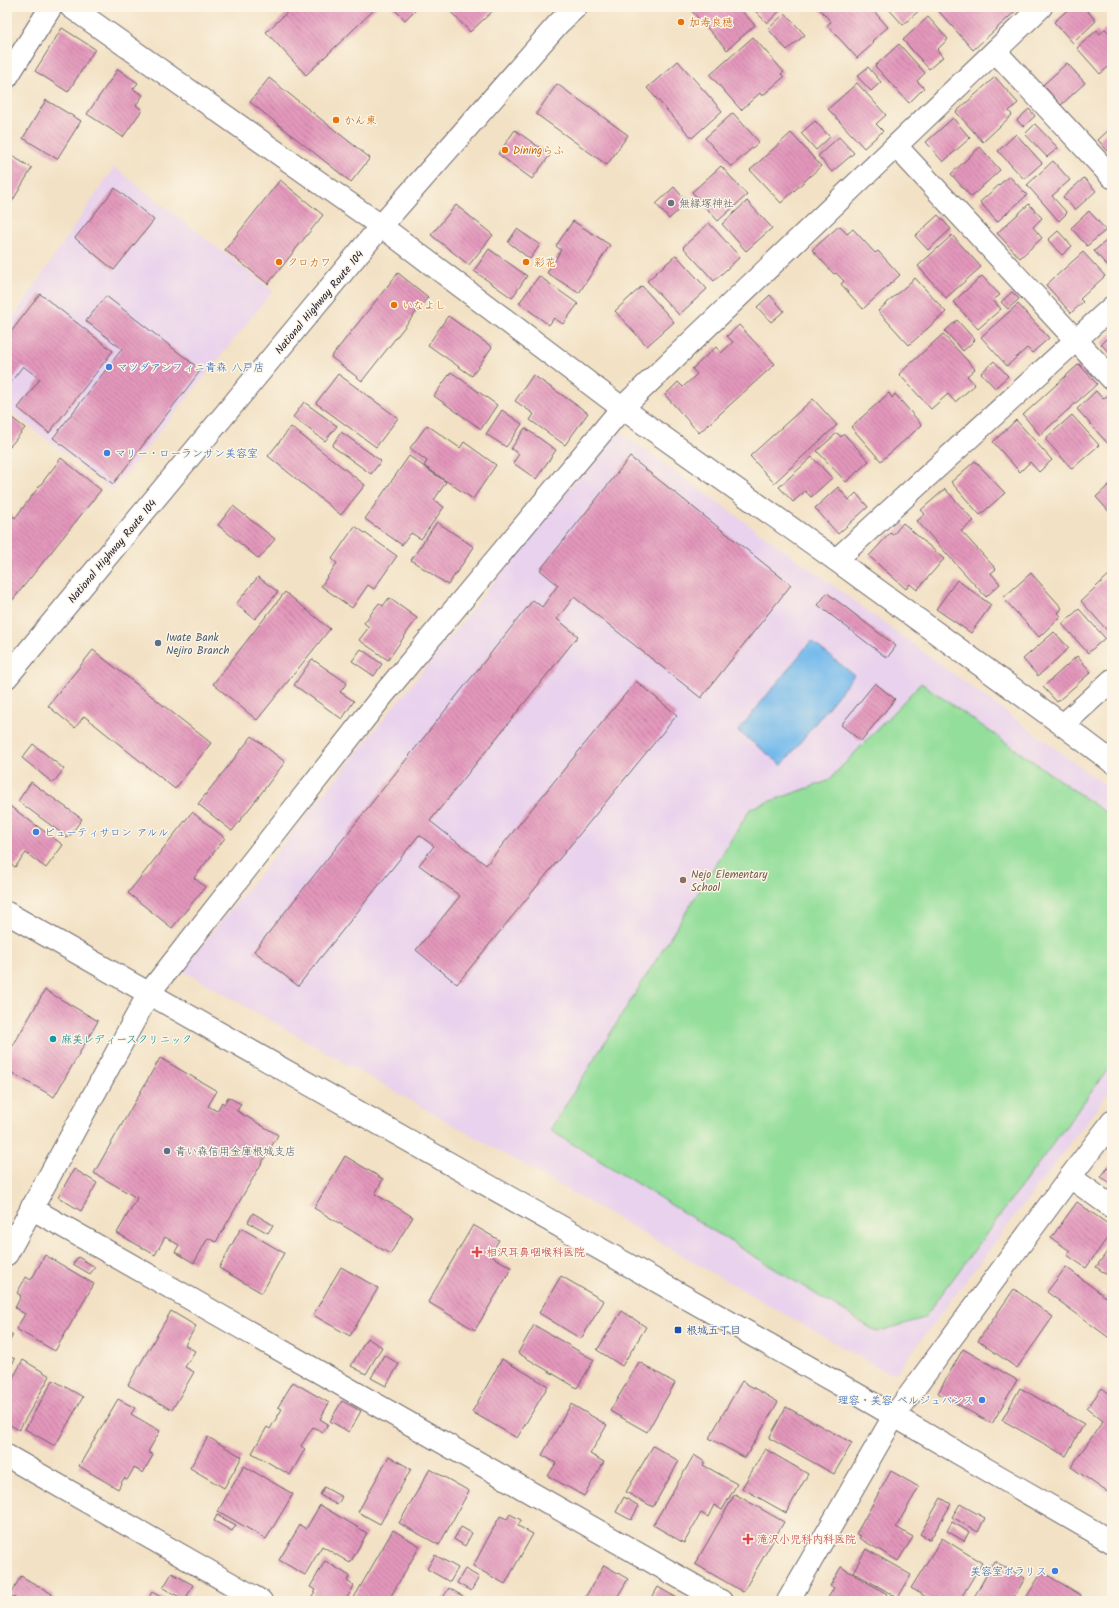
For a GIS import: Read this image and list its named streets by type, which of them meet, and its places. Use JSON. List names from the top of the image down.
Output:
{
  "streets": {
    "main road": ["National Highway Route 104"]
  },
  "places": {
    "other": [
      "加寿良穂",
      "かん東",
      "Diningらふ",
      "無縁塚神社",
      "クロカワ",
      "彩花",
      "いなよし",
      "マツダアンフィニ青森 八戸店",
      "マリー・ローランサン美容室",
      "Iwate Bank Nejiro Branch",
      "ビューティサロン アルル",
      "Nejo Elementary School",
      "麻美レディースクリニック",
      "青い森信用金庫根城支店",
      "理容・美容 ベルジュバンス",
      "美容室ポラリス"
    ],
    "health": ["相沢耳鼻咽喉科医院", "滝沢小児科内科医院"],
    "transit": ["根城五丁目"]
  }
}
